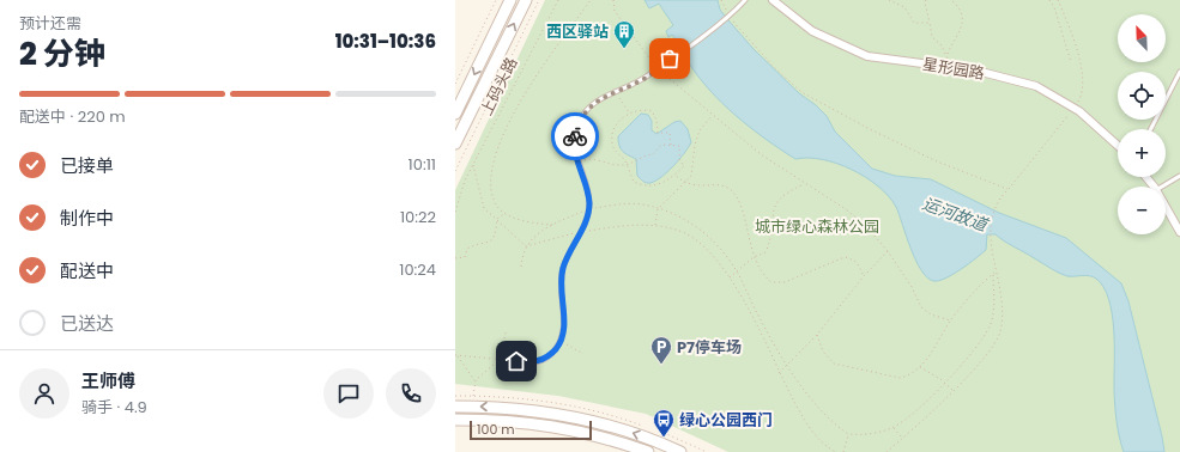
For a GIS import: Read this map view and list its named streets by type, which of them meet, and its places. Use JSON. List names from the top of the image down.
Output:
{
  "streets": {
    "main road": ["上码头路"],
    "street": ["星形园路"]
  },
  "water": ["运河故道"],
  "parks": ["城市绿心森林公园"],
  "places": {
    "building": ["西区驿站"],
    "parking": ["P7停车场"],
    "bus stop": ["绿心公园西门"]
  },
  "scale_bar": "100 m",
  "north": "top left",
  "page": {
    "heading": ["2 分钟", "预计还需", "10:31–10:36"],
    "panel": ["王师傅", "骑手 · 4.9"],
    "map_buttons": ["+", "−"],
    "bar": "配送中 · 220 m",
    "list": [
      ["已接单", "10:11"],
      ["制作中", "10:22"],
      ["配送中", "10:24"],
      "已送达"
    ],
    "scale": "100 m"
  }
}
